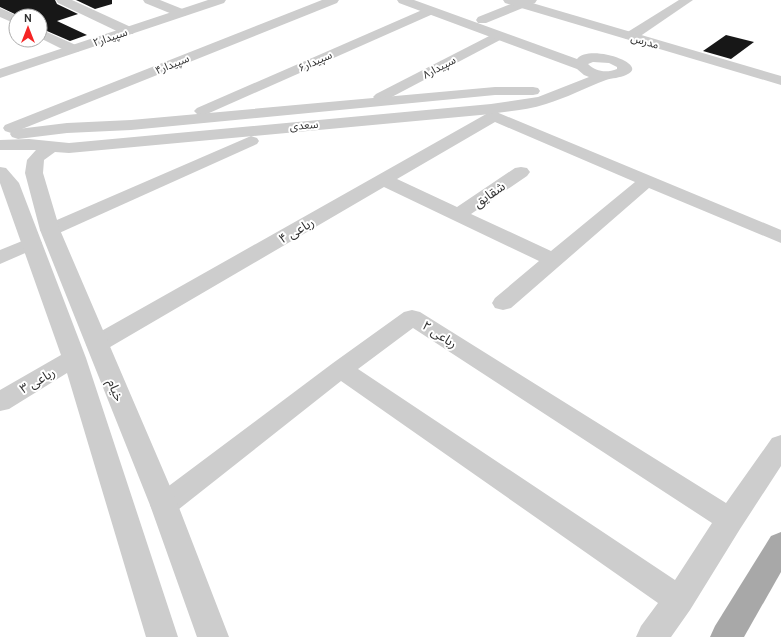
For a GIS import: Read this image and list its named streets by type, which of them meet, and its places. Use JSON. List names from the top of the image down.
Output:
{
  "streets": {
    "street": [
      "سپیدار۲",
      "مدرس",
      "سپیدار۶",
      "سپیدار۴",
      "سپیدار۸",
      "سعدی",
      "شقایق",
      "رباعی ۴",
      "رباعی ۲",
      "رباعی ۳",
      "خیام"
    ]
  },
  "crossings": [
    ["مدرس", "سعدی"],
    ["سپیدار۴", "سعدی"],
    ["رباعی ۴", "خیام"],
    ["رباعی ۲", "خیام"],
    ["رباعی ۳", "خیام"]
  ],
  "north": "top"
}
